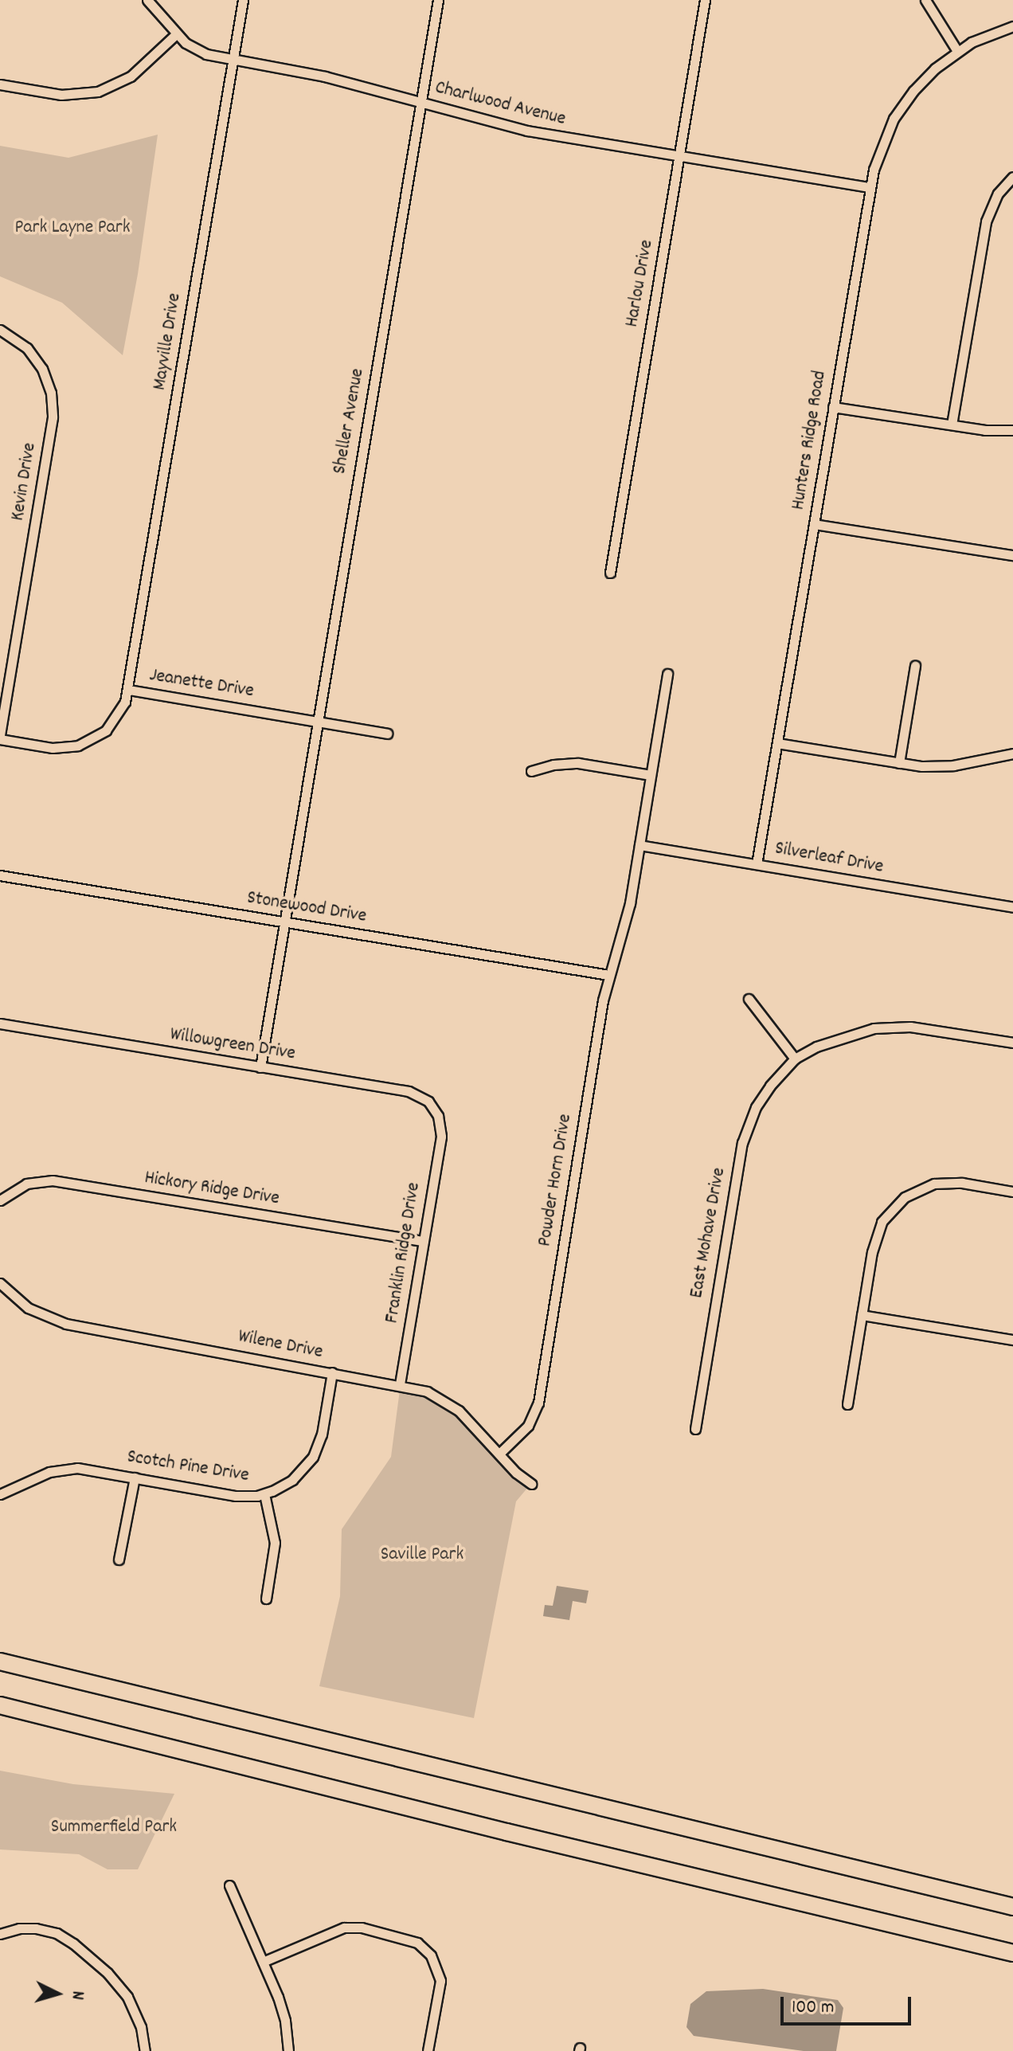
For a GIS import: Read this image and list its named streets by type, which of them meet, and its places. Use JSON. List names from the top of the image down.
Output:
{
  "streets": {
    "street": [
      "Charlwood Avenue",
      "Harlou Drive",
      "Mayville Drive",
      "Sheller Avenue",
      "Hunters Ridge Road",
      "Kevin Drive",
      "Jeanette Drive",
      "Silverleaf Drive",
      "Stonewood Drive",
      "Willowgreen Drive",
      "Powder Horn Drive",
      "Hickory Ridge Drive",
      "East Mohave Drive",
      "Franklin Ridge Drive",
      "Wilene Drive",
      "Scotch Pine Drive"
    ]
  },
  "crossings": [
    ["Charlwood Avenue", "Harlou Drive"],
    ["Charlwood Avenue", "Mayville Drive"],
    ["Charlwood Avenue", "Sheller Avenue"],
    ["Charlwood Avenue", "Hunters Ridge Road"],
    ["Mayville Drive", "Jeanette Drive"],
    ["Sheller Avenue", "Jeanette Drive"],
    ["Sheller Avenue", "Stonewood Drive"],
    ["Sheller Avenue", "Willowgreen Drive"],
    ["Hunters Ridge Road", "Silverleaf Drive"],
    ["Kevin Drive", "Jeanette Drive"],
    ["Silverleaf Drive", "Powder Horn Drive"],
    ["Stonewood Drive", "Powder Horn Drive"],
    ["Willowgreen Drive", "Franklin Ridge Drive"],
    ["Powder Horn Drive", "Wilene Drive"],
    ["Hickory Ridge Drive", "Franklin Ridge Drive"],
    ["Franklin Ridge Drive", "Wilene Drive"],
    ["Wilene Drive", "Scotch Pine Drive"]
  ],
  "parks": ["Park Layne Park", "Saville Park", "Summerfield Park"],
  "scale_bar": "100 m",
  "north": "right"
}
